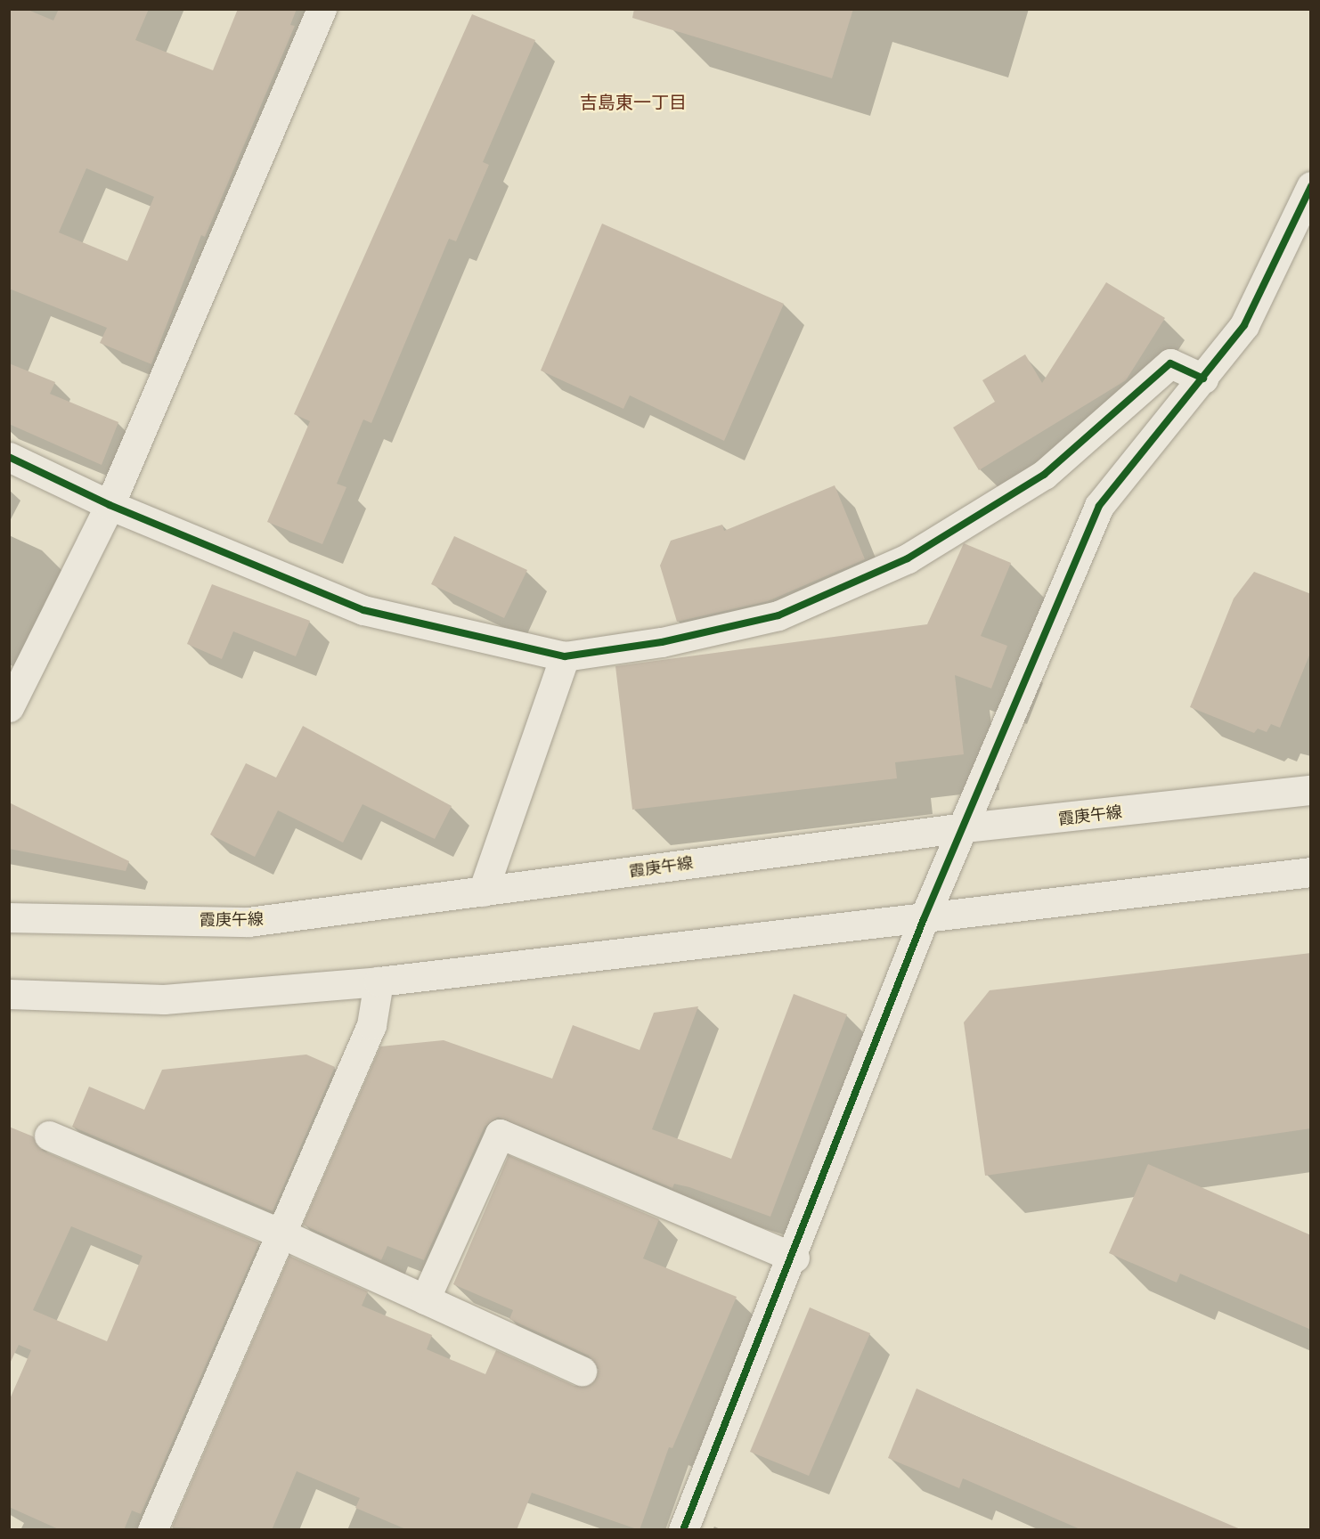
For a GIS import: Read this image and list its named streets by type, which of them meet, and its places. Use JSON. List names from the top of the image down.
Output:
{
  "streets": {
    "street": ["霞庚午線"]
  },
  "districts": ["吉島東一丁目"]
}
